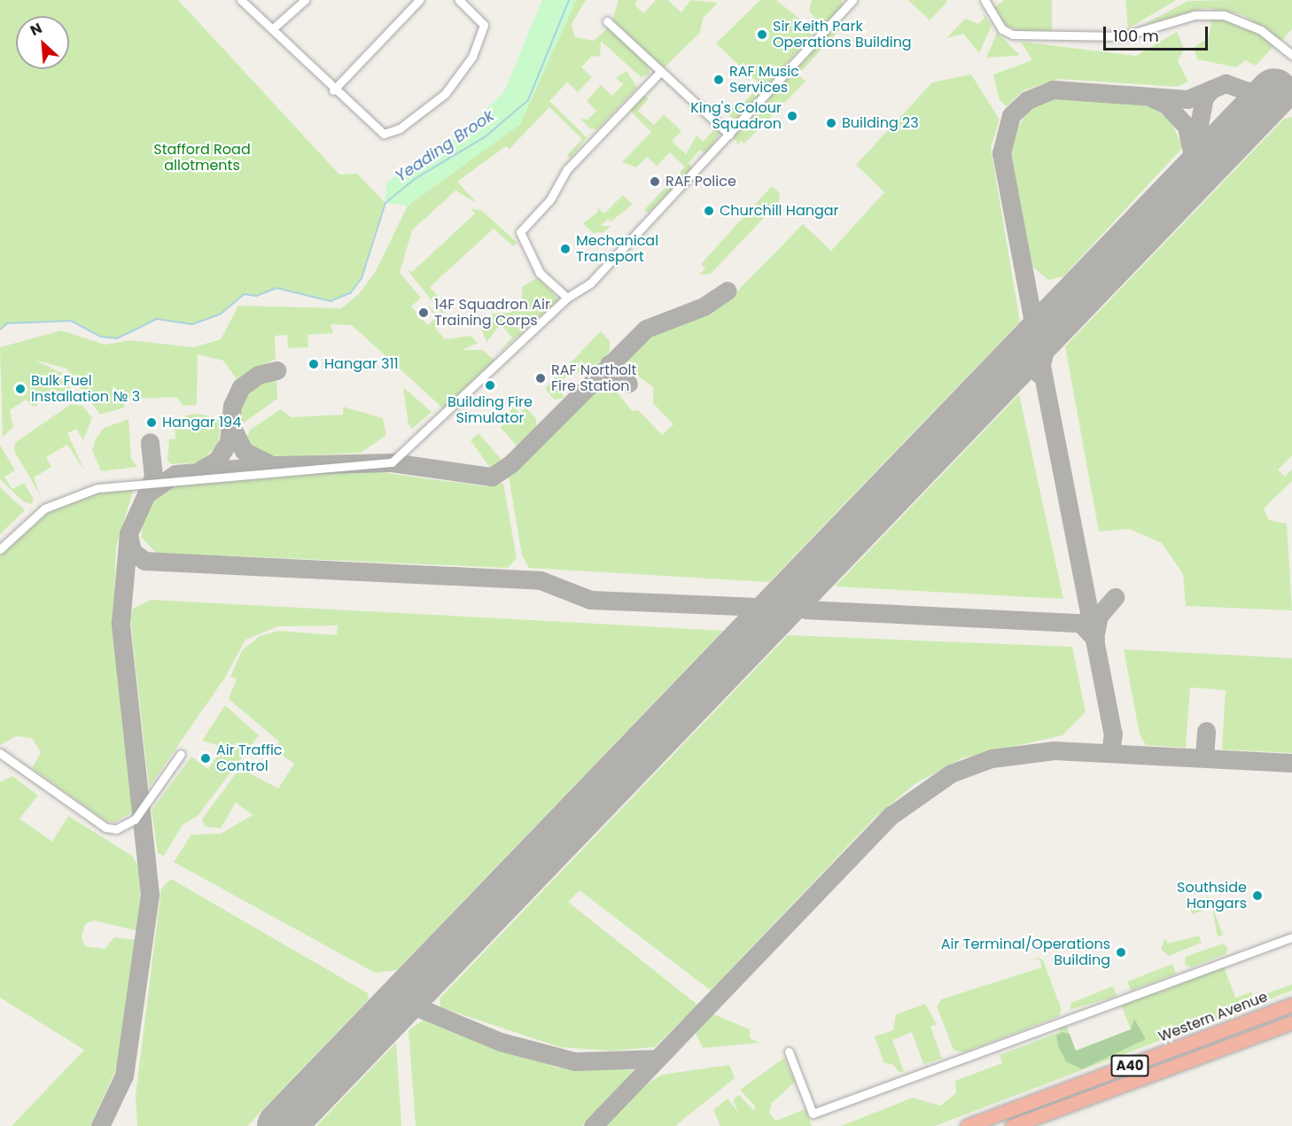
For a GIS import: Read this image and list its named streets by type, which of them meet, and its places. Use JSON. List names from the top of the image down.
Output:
{
  "streets": {
    "highway": ["Western Avenue", "A40"]
  },
  "water": ["Yeading Brook"],
  "parks": ["Stafford Road allotments"],
  "places": [
    "Sir Keith Park Operations Building",
    "RAF Music Services",
    "King's Colour Squadron",
    "Building 23",
    "RAF Police",
    "Churchill Hangar",
    "Mechanical Transport",
    "14F Squadron Air Training Corps",
    "Hangar 311",
    "RAF Northolt Fire Station",
    "Building Fire Simulator",
    "Bulk Fuel Installation № 3",
    "Hangar 194",
    "Air Traffic Control",
    "Southside Hangars",
    "Air Terminal/Operations Building"
  ],
  "scale_bar": "100 m",
  "north": "top left"
}
